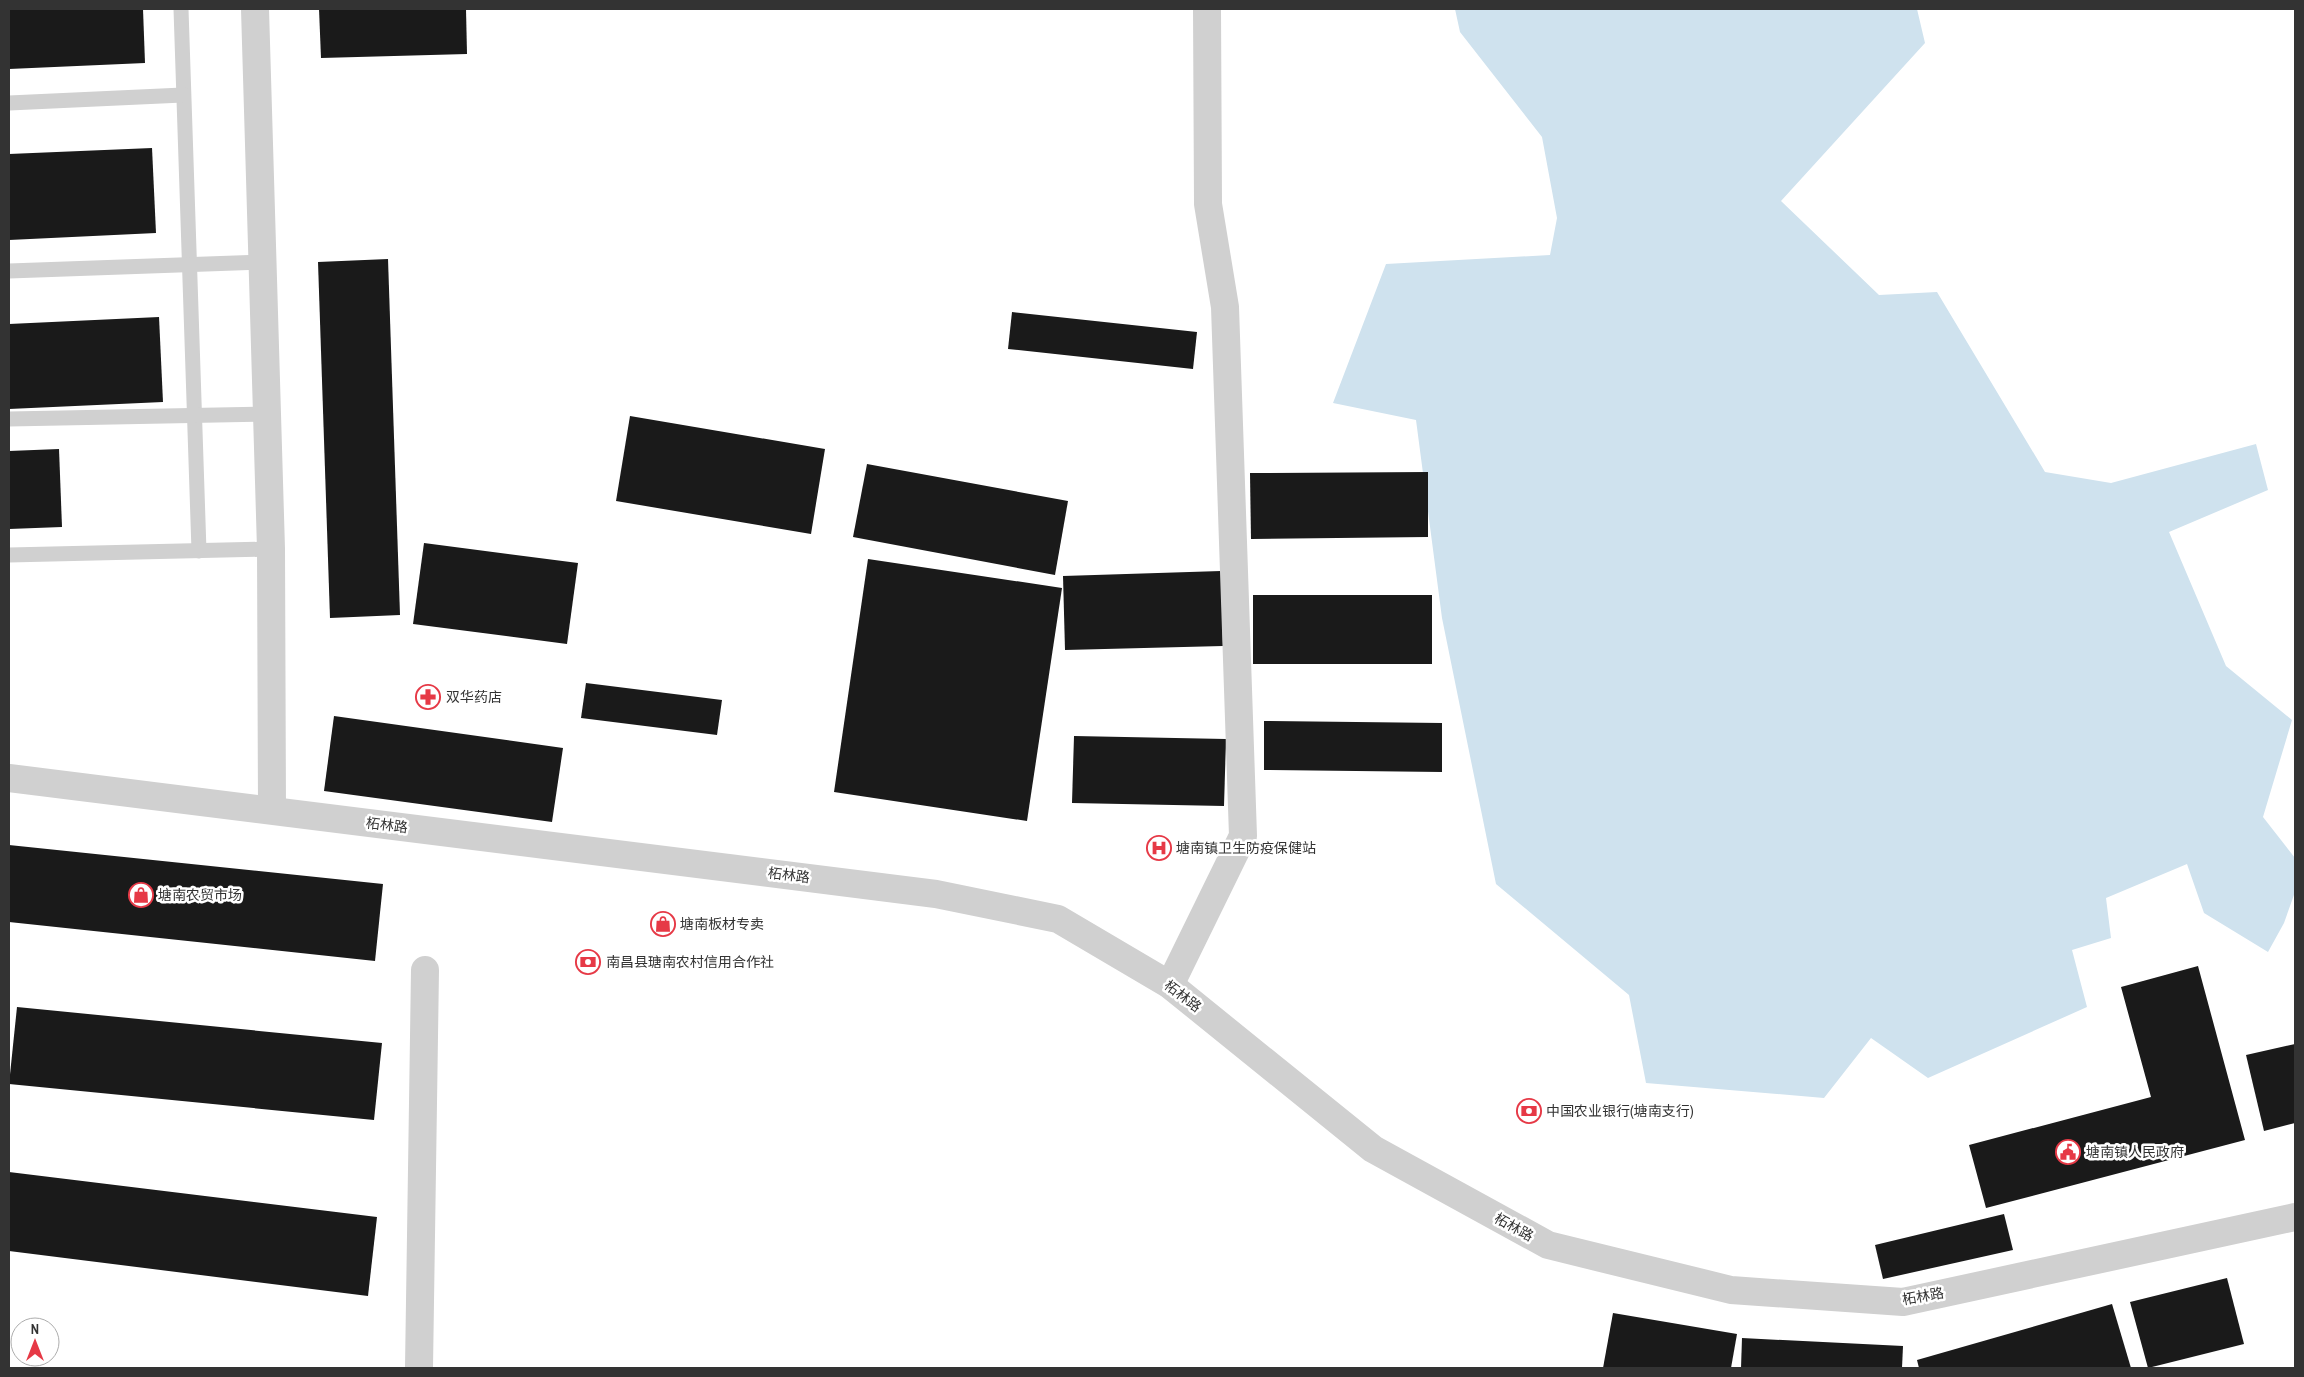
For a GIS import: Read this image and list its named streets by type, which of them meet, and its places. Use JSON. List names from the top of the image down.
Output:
{
  "streets": {
    "street": ["柘林路"]
  },
  "places": {
    "pharmacy": ["双华药店"],
    "hospital": ["塘南镇卫生防疫保健站"],
    "shop": ["塘南农贸市场", "塘南板材专卖"],
    "bank": ["南昌县瑭南农村信用合作社", "中国农业银行(塘南支行)"],
    "public building": ["塘南镇人民政府"]
  },
  "north": "top"
}
